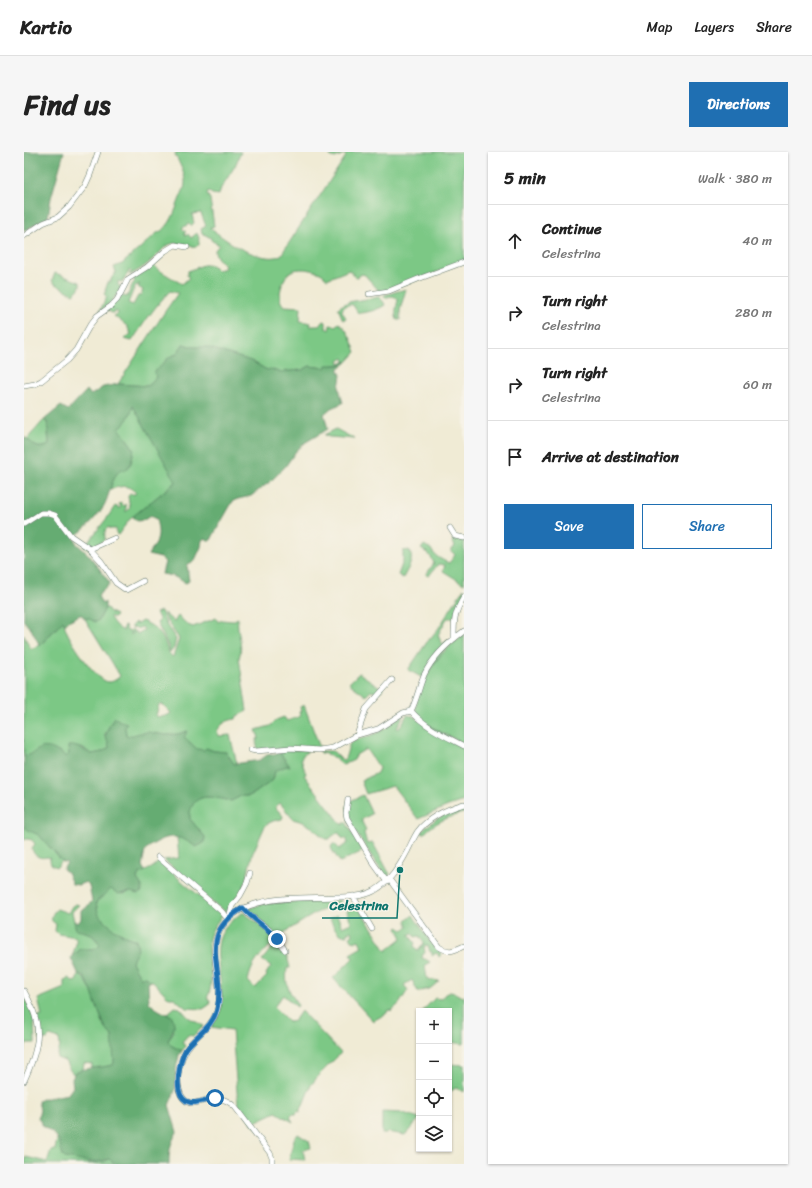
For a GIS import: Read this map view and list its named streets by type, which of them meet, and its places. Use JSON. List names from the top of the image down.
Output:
{
  "places": ["Celestrina"],
  "page": {
    "header": "Kartio",
    "nav": ["Map", "Layers", "Share"],
    "title": "Find us",
    "buttons": [
      "Directions",
      ["Save", "Share"]
    ],
    "heading": ["5 min", "Walk · 380 m"],
    "list": [
      ["Continue", "Celestrina", "40 m"],
      ["Turn right", "Celestrina", "280 m"],
      ["Turn right", "Celestrina", "60 m"],
      "Arrive at destination"
    ],
    "map_buttons": ["+", "−"]
  }
}
